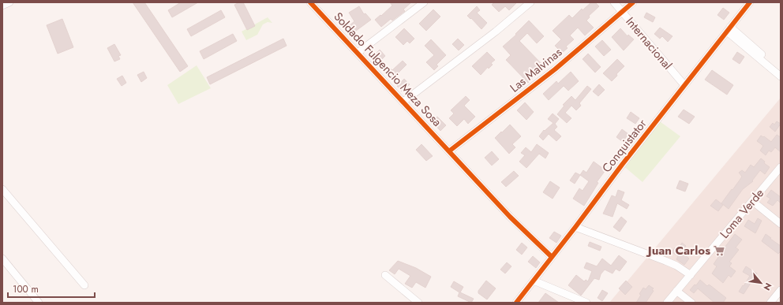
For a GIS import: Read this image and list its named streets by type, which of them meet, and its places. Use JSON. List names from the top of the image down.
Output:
{
  "streets": {
    "street": [
      "Internacional",
      "Soldado Fulgencio Meza Sosa",
      "Las Malvinas",
      "Conquistator",
      "Loma Verde"
    ]
  },
  "crossings": [
    ["Internacional", "Las Malvinas"],
    ["Internacional", "Conquistator"],
    ["Soldado Fulgencio Meza Sosa", "Las Malvinas"],
    ["Soldado Fulgencio Meza Sosa", "Conquistator"]
  ],
  "places": {
    "supermarket": ["Juan Carlos"]
  },
  "scale_bar": "100 m",
  "north": "bottom right"
}
